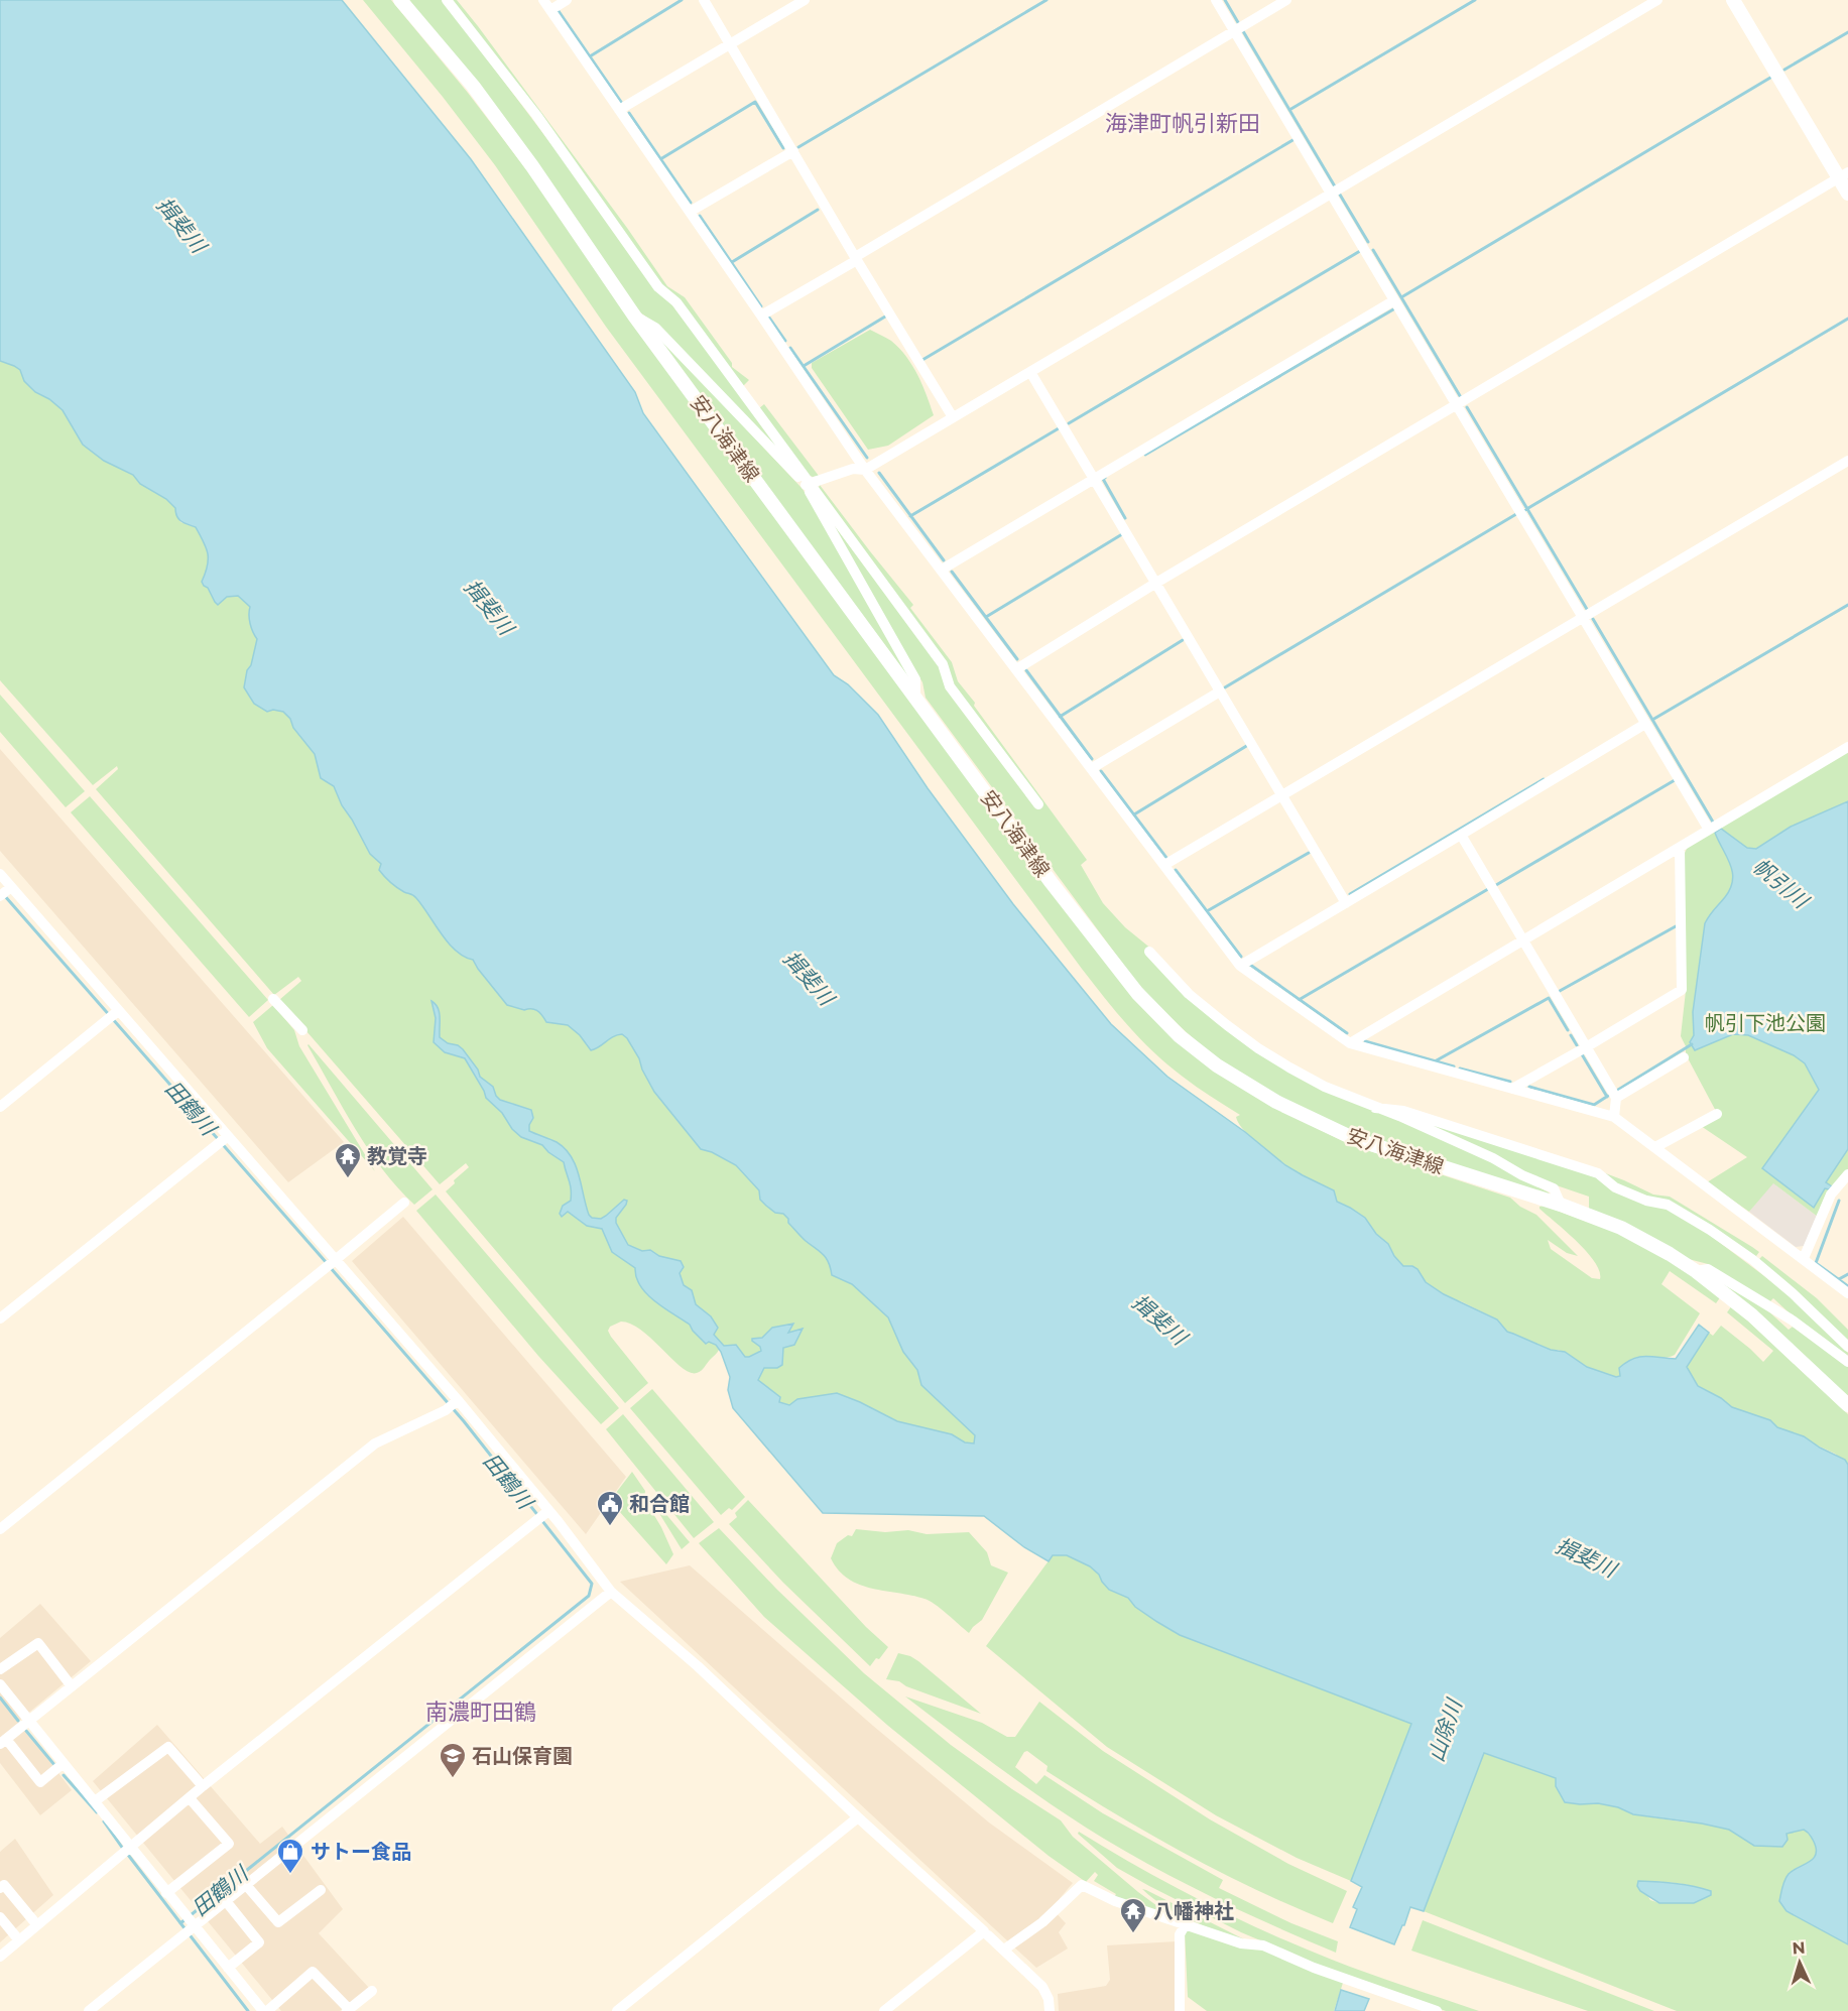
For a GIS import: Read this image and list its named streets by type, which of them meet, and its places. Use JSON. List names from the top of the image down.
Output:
{
  "streets": {
    "main road": ["安八海津線"]
  },
  "districts": ["海津町帆引新田", "南濃町田鶴"],
  "water": [
    "揖斐川",
    "帆引川",
    "田鶴川",
    "山除川"
  ],
  "parks": ["帆引下池公園"],
  "places": {
    "temple": ["教覚寺", "八幡神社"],
    "public building": ["和合館"],
    "school or university": ["石山保育園"],
    "shop": ["サトー食品"]
  },
  "north": "top"
}
